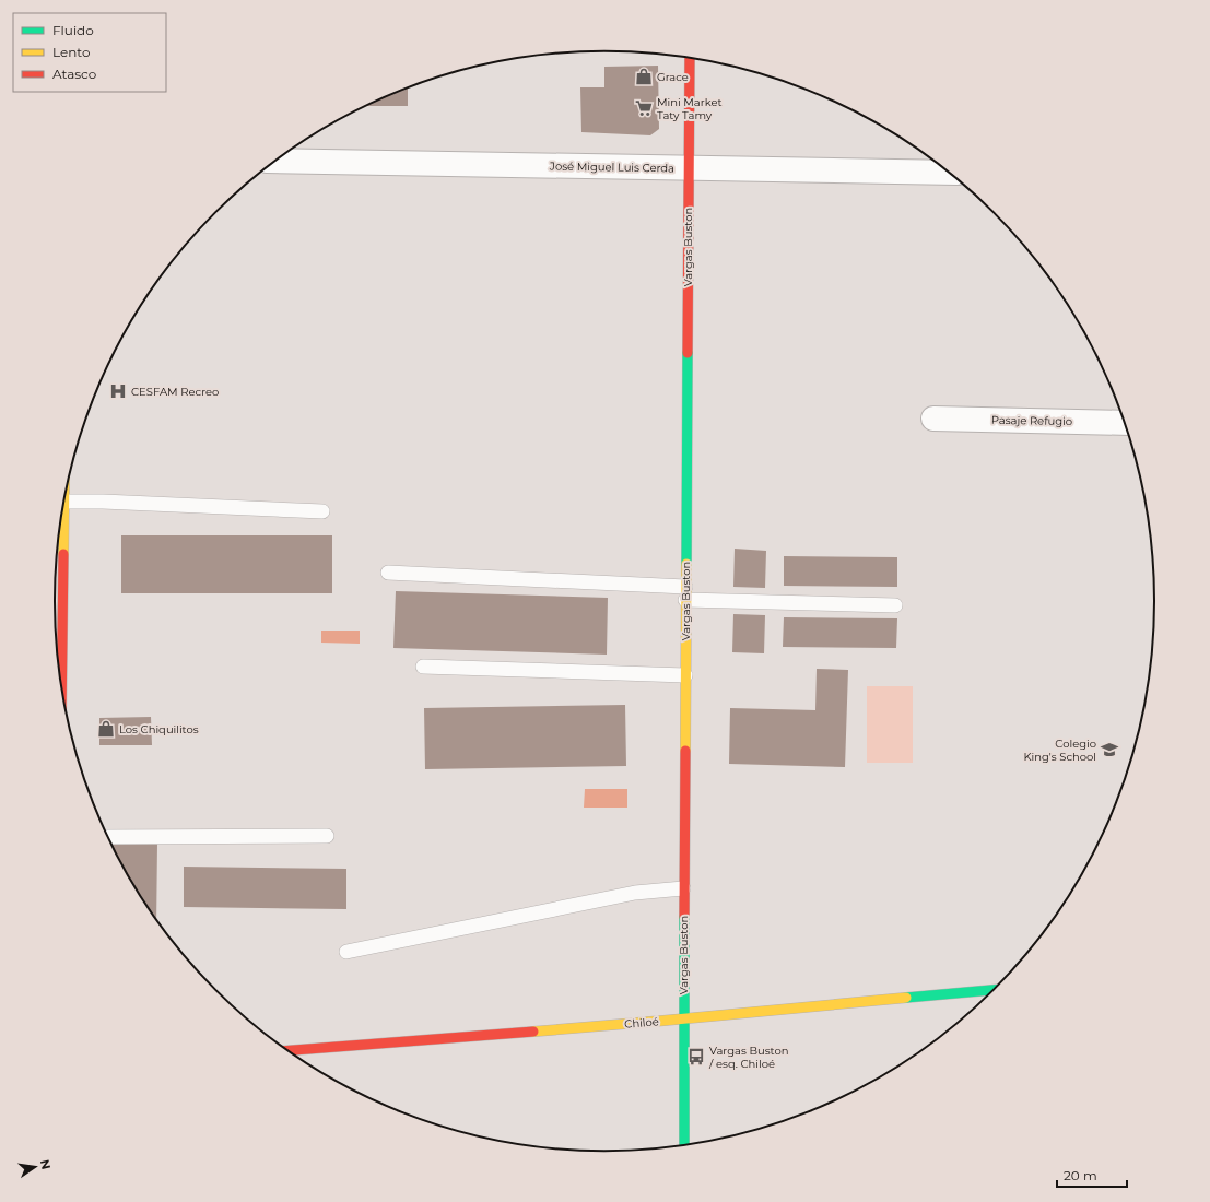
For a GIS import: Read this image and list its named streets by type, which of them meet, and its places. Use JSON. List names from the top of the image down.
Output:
{
  "streets": {
    "street": [
      "José Miguel Luis Cerda",
      "Vargas Buston",
      "Pasaje Refugio",
      "Chiloé"
    ]
  },
  "crossings": [
    ["José Miguel Luis Cerda", "Vargas Buston"],
    ["Vargas Buston", "Chiloé"]
  ],
  "places": {
    "shop": ["Grace", "Los Chiquilitos"],
    "supermarket": ["Mini Market Taty Tamy"],
    "hospital": ["CESFAM Recreo"],
    "school or university": ["Colegio King's School"],
    "bus stop": ["Vargas Buston / esq. Chiloé"]
  },
  "legend": ["Fluido", "Lento", "Atasco"],
  "scale_bar": "20 m",
  "north": "right"
}
